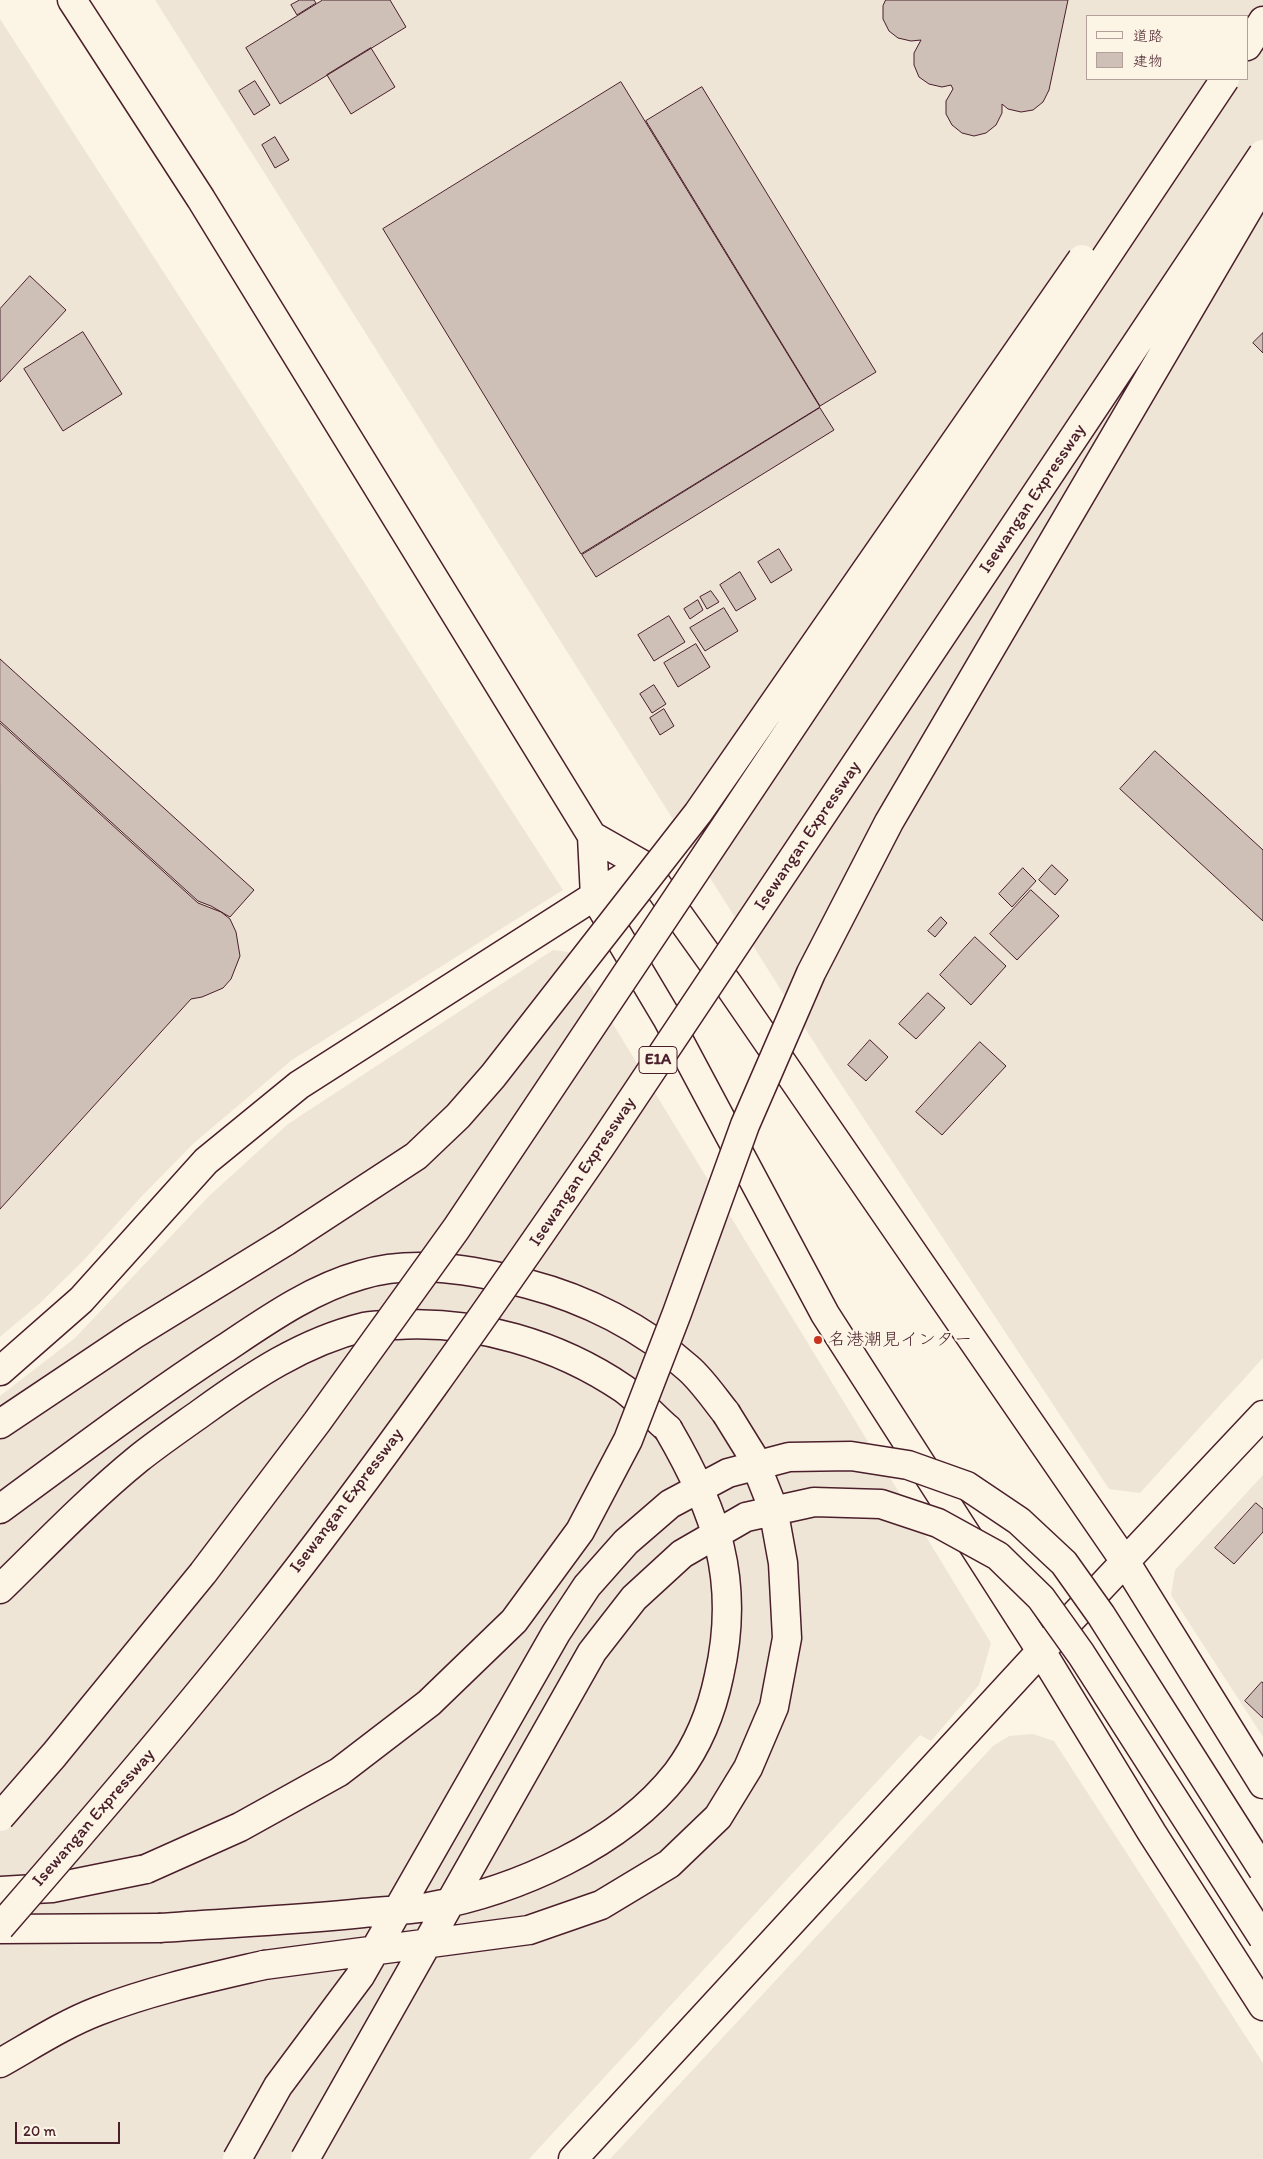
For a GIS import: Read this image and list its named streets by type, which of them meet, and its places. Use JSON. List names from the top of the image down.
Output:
{
  "streets": {
    "main road": ["Isewangan Expressway", "E1A"]
  },
  "places": ["名港潮見インター"],
  "legend": ["道路", "建物"],
  "scale_bar": "20 m"
}
